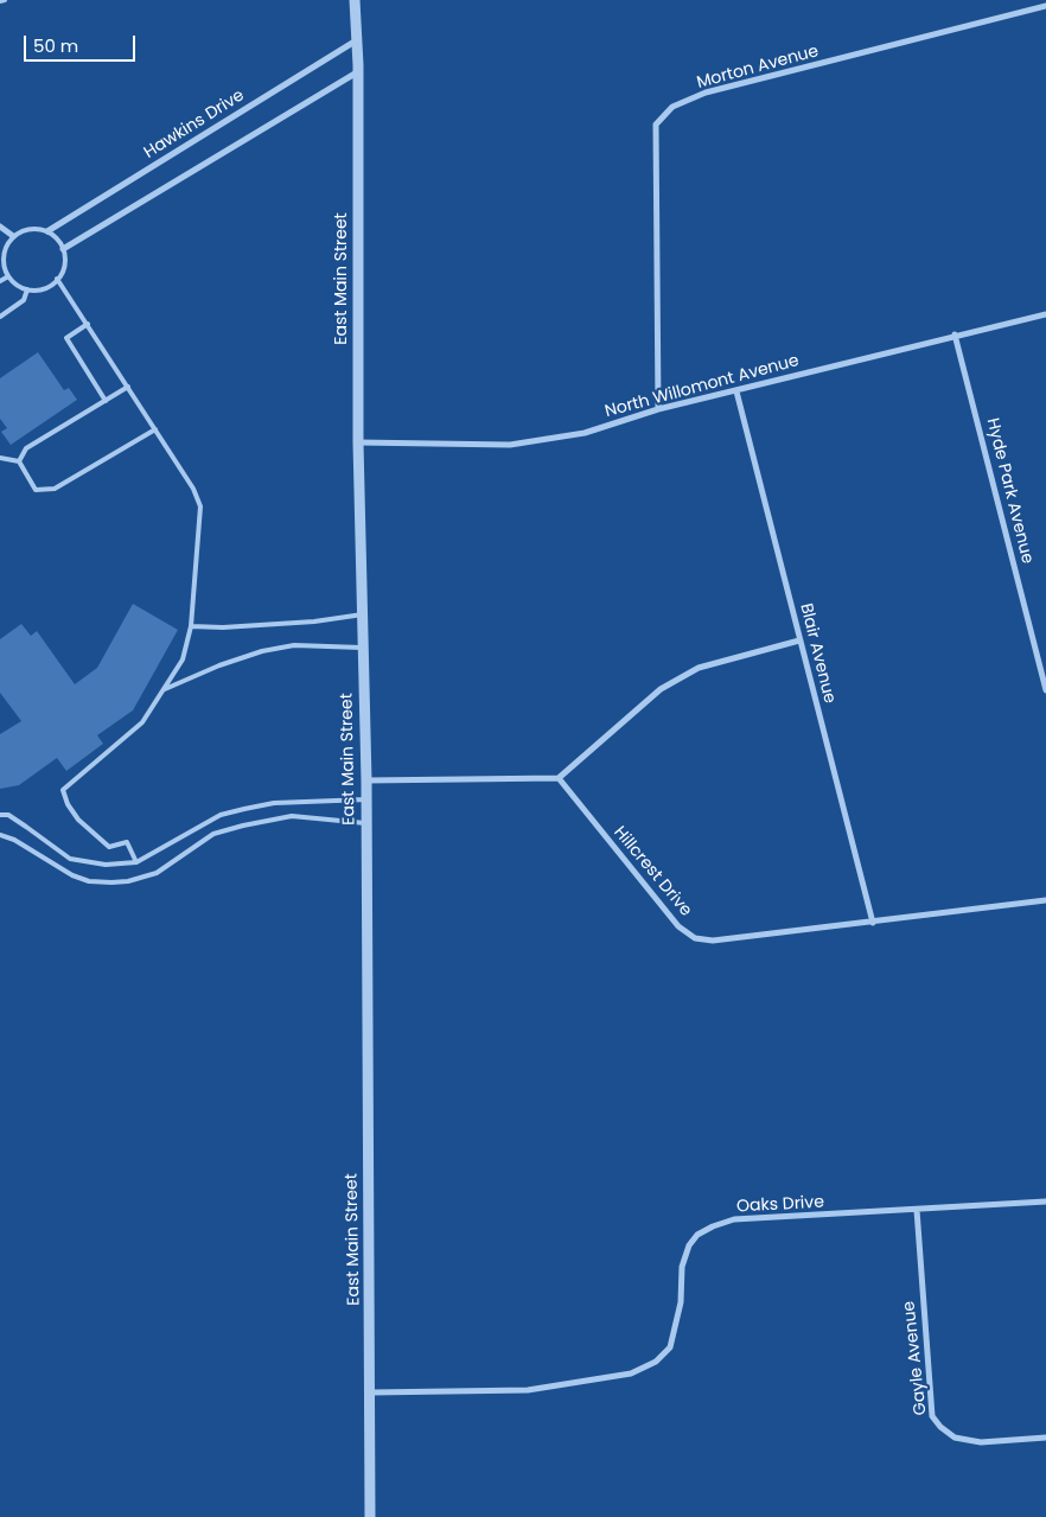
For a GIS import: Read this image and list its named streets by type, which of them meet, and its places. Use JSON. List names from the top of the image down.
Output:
{
  "streets": {
    "street": [
      "Morton Avenue",
      "Hawkins Drive",
      "East Main Street",
      "North Willomont Avenue",
      "Hyde Park Avenue",
      "Blair Avenue",
      "Hillcrest Drive",
      "Oaks Drive",
      "Gayle Avenue"
    ]
  },
  "crossings": [
    ["Morton Avenue", "North Willomont Avenue"],
    ["Hawkins Drive", "East Main Street"],
    ["East Main Street", "North Willomont Avenue"],
    ["East Main Street", "Oaks Drive"],
    ["North Willomont Avenue", "Hyde Park Avenue"],
    ["North Willomont Avenue", "Blair Avenue"],
    ["Blair Avenue", "Hillcrest Drive"],
    ["Oaks Drive", "Gayle Avenue"]
  ],
  "scale_bar": "50 m"
}
